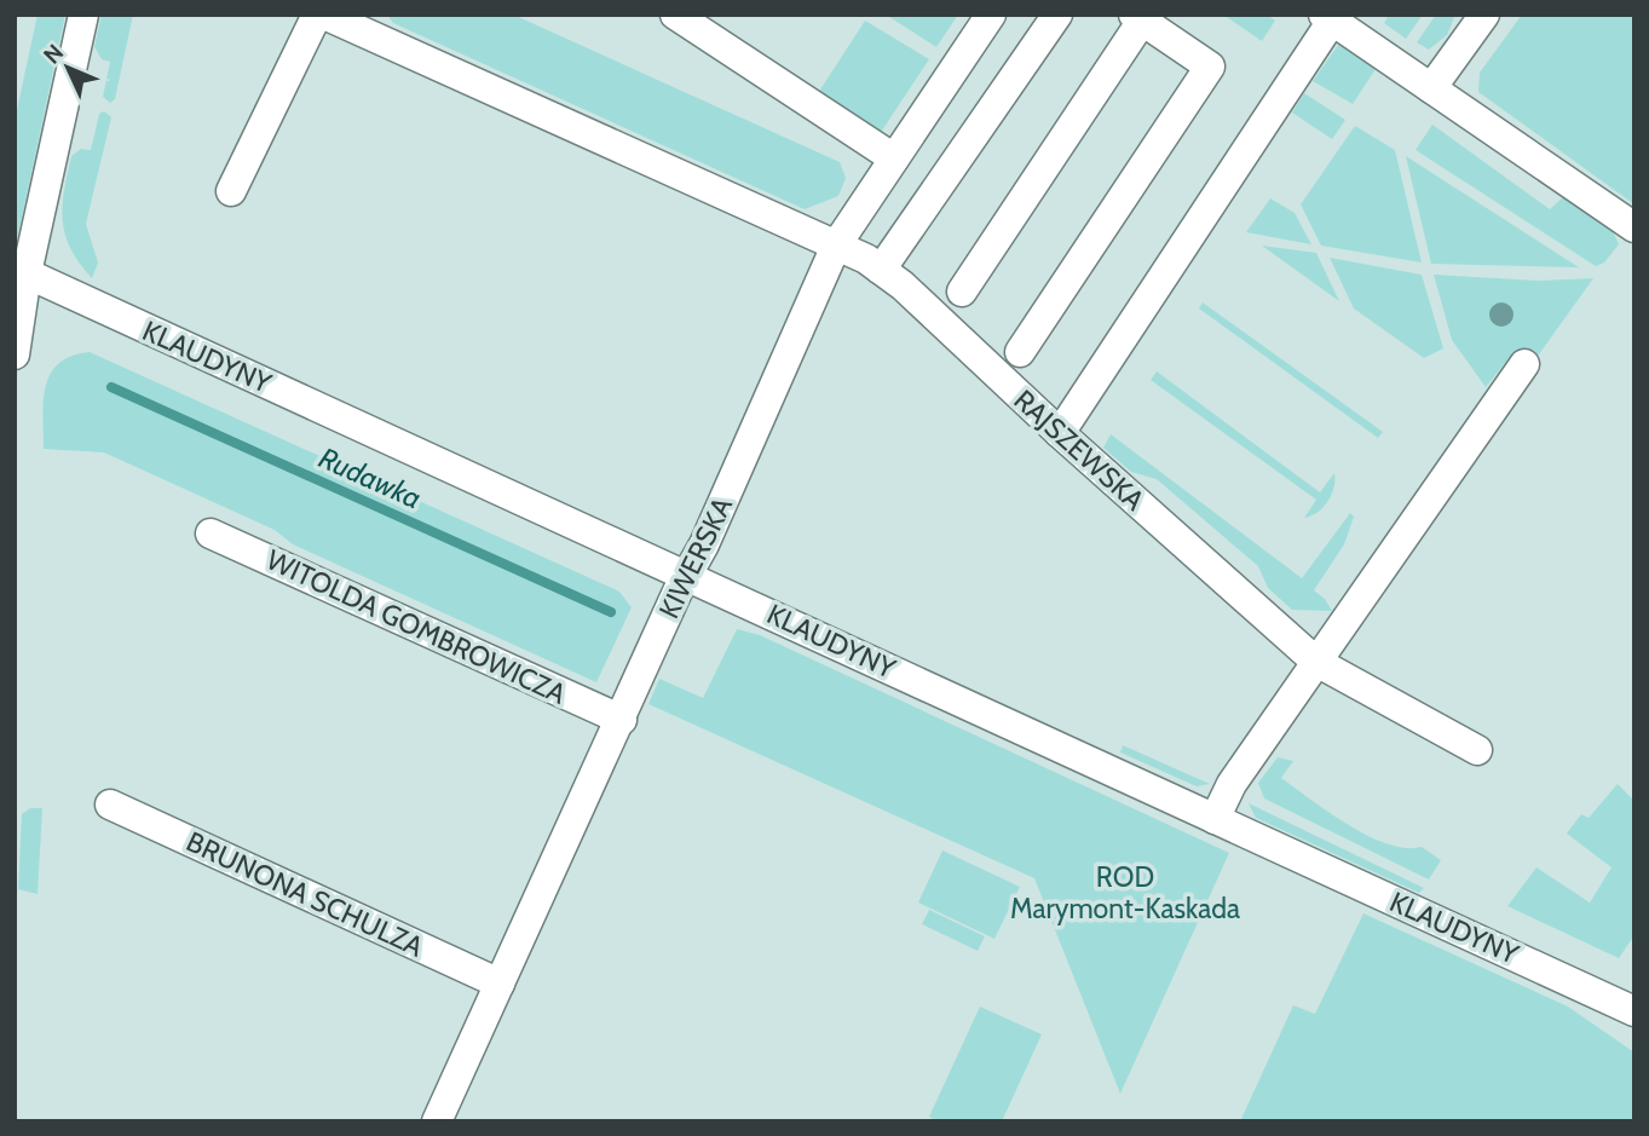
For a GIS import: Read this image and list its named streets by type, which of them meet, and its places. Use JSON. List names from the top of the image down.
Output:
{
  "streets": {
    "street": [
      "KLAUDYNY",
      "RAJSZEWSKA",
      "KIWERSKA",
      "WITOLDA GOMBROWICZA",
      "BRUNONA SCHULZA"
    ]
  },
  "crossings": [
    ["KLAUDYNY", "KIWERSKA"],
    ["RAJSZEWSKA", "KIWERSKA"],
    ["KIWERSKA", "WITOLDA GOMBROWICZA"],
    ["KIWERSKA", "BRUNONA SCHULZA"]
  ],
  "water": ["Rudawka"],
  "parks": ["ROD Marymont-Kaskada"],
  "north": "top left"
}
